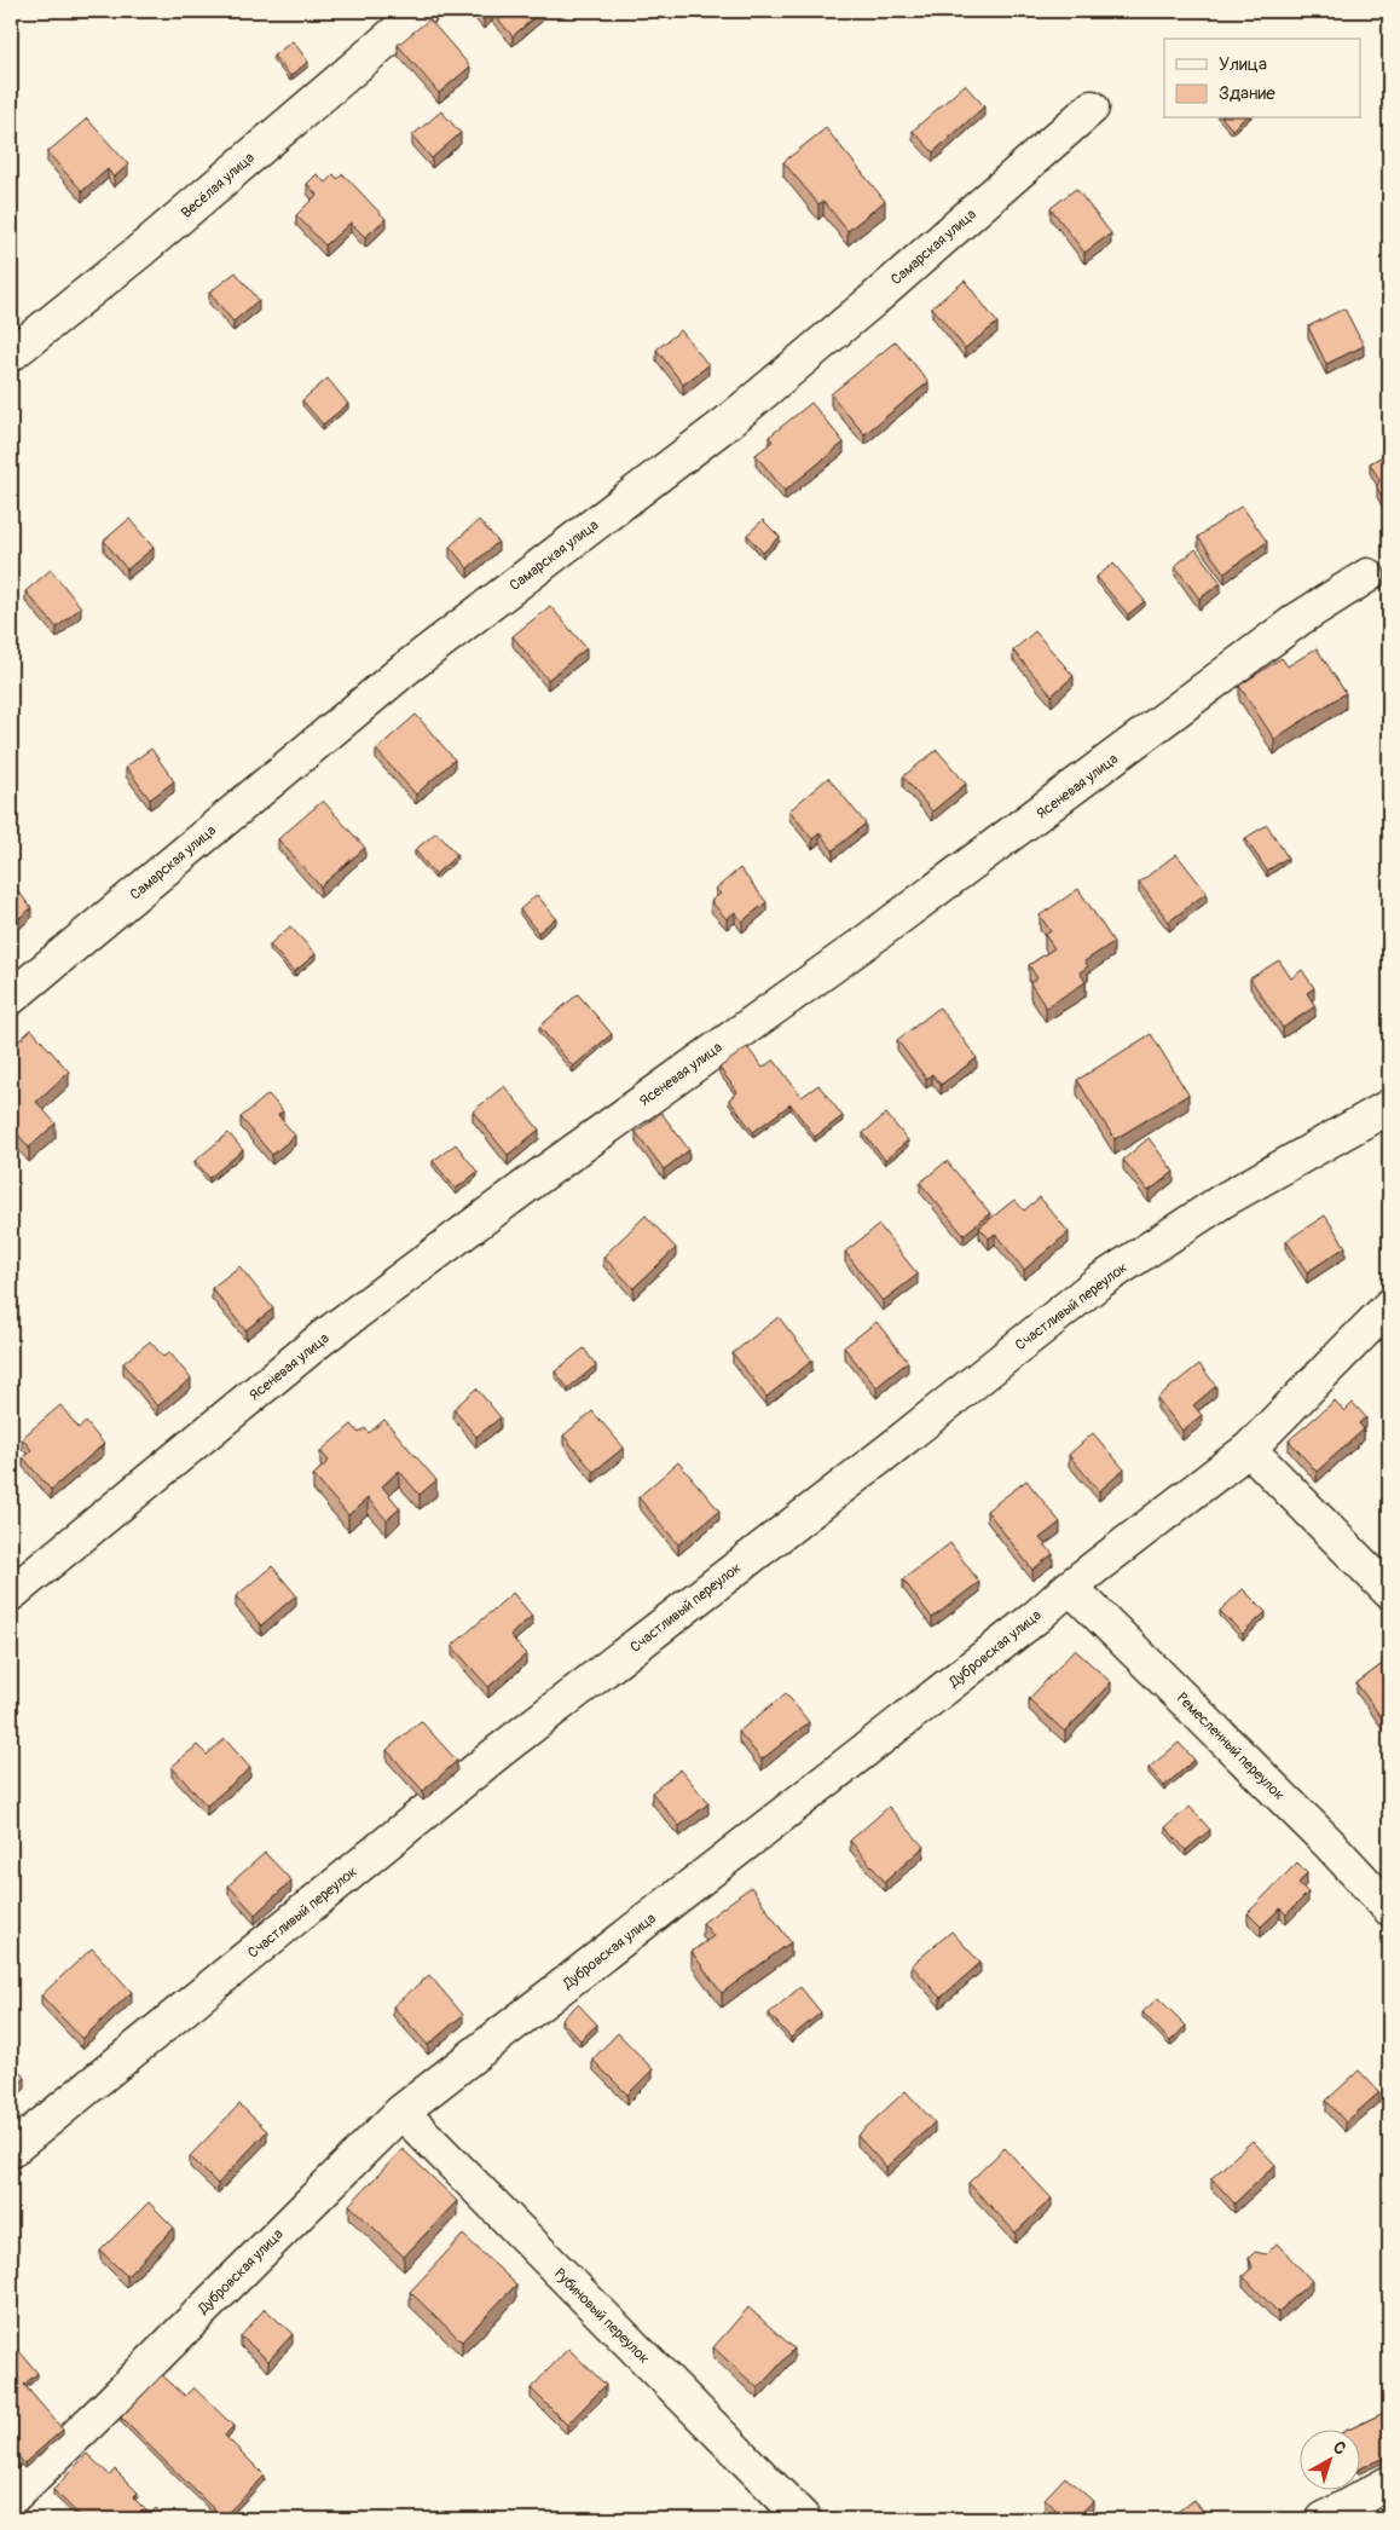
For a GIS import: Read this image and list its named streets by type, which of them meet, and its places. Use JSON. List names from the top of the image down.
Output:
{
  "streets": {
    "street": [
      "Весёлая улица",
      "Самарская улица",
      "Ясеневая улица",
      "Счастливый переулок",
      "Дубровская улица",
      "Ремесленный переулок",
      "Рубиновый переулок"
    ]
  },
  "crossings": [
    ["Дубровская улица", "Ремесленный переулок"],
    ["Дубровская улица", "Рубиновый переулок"]
  ],
  "legend": ["Улица", "Здание"],
  "north": "top right"
}
